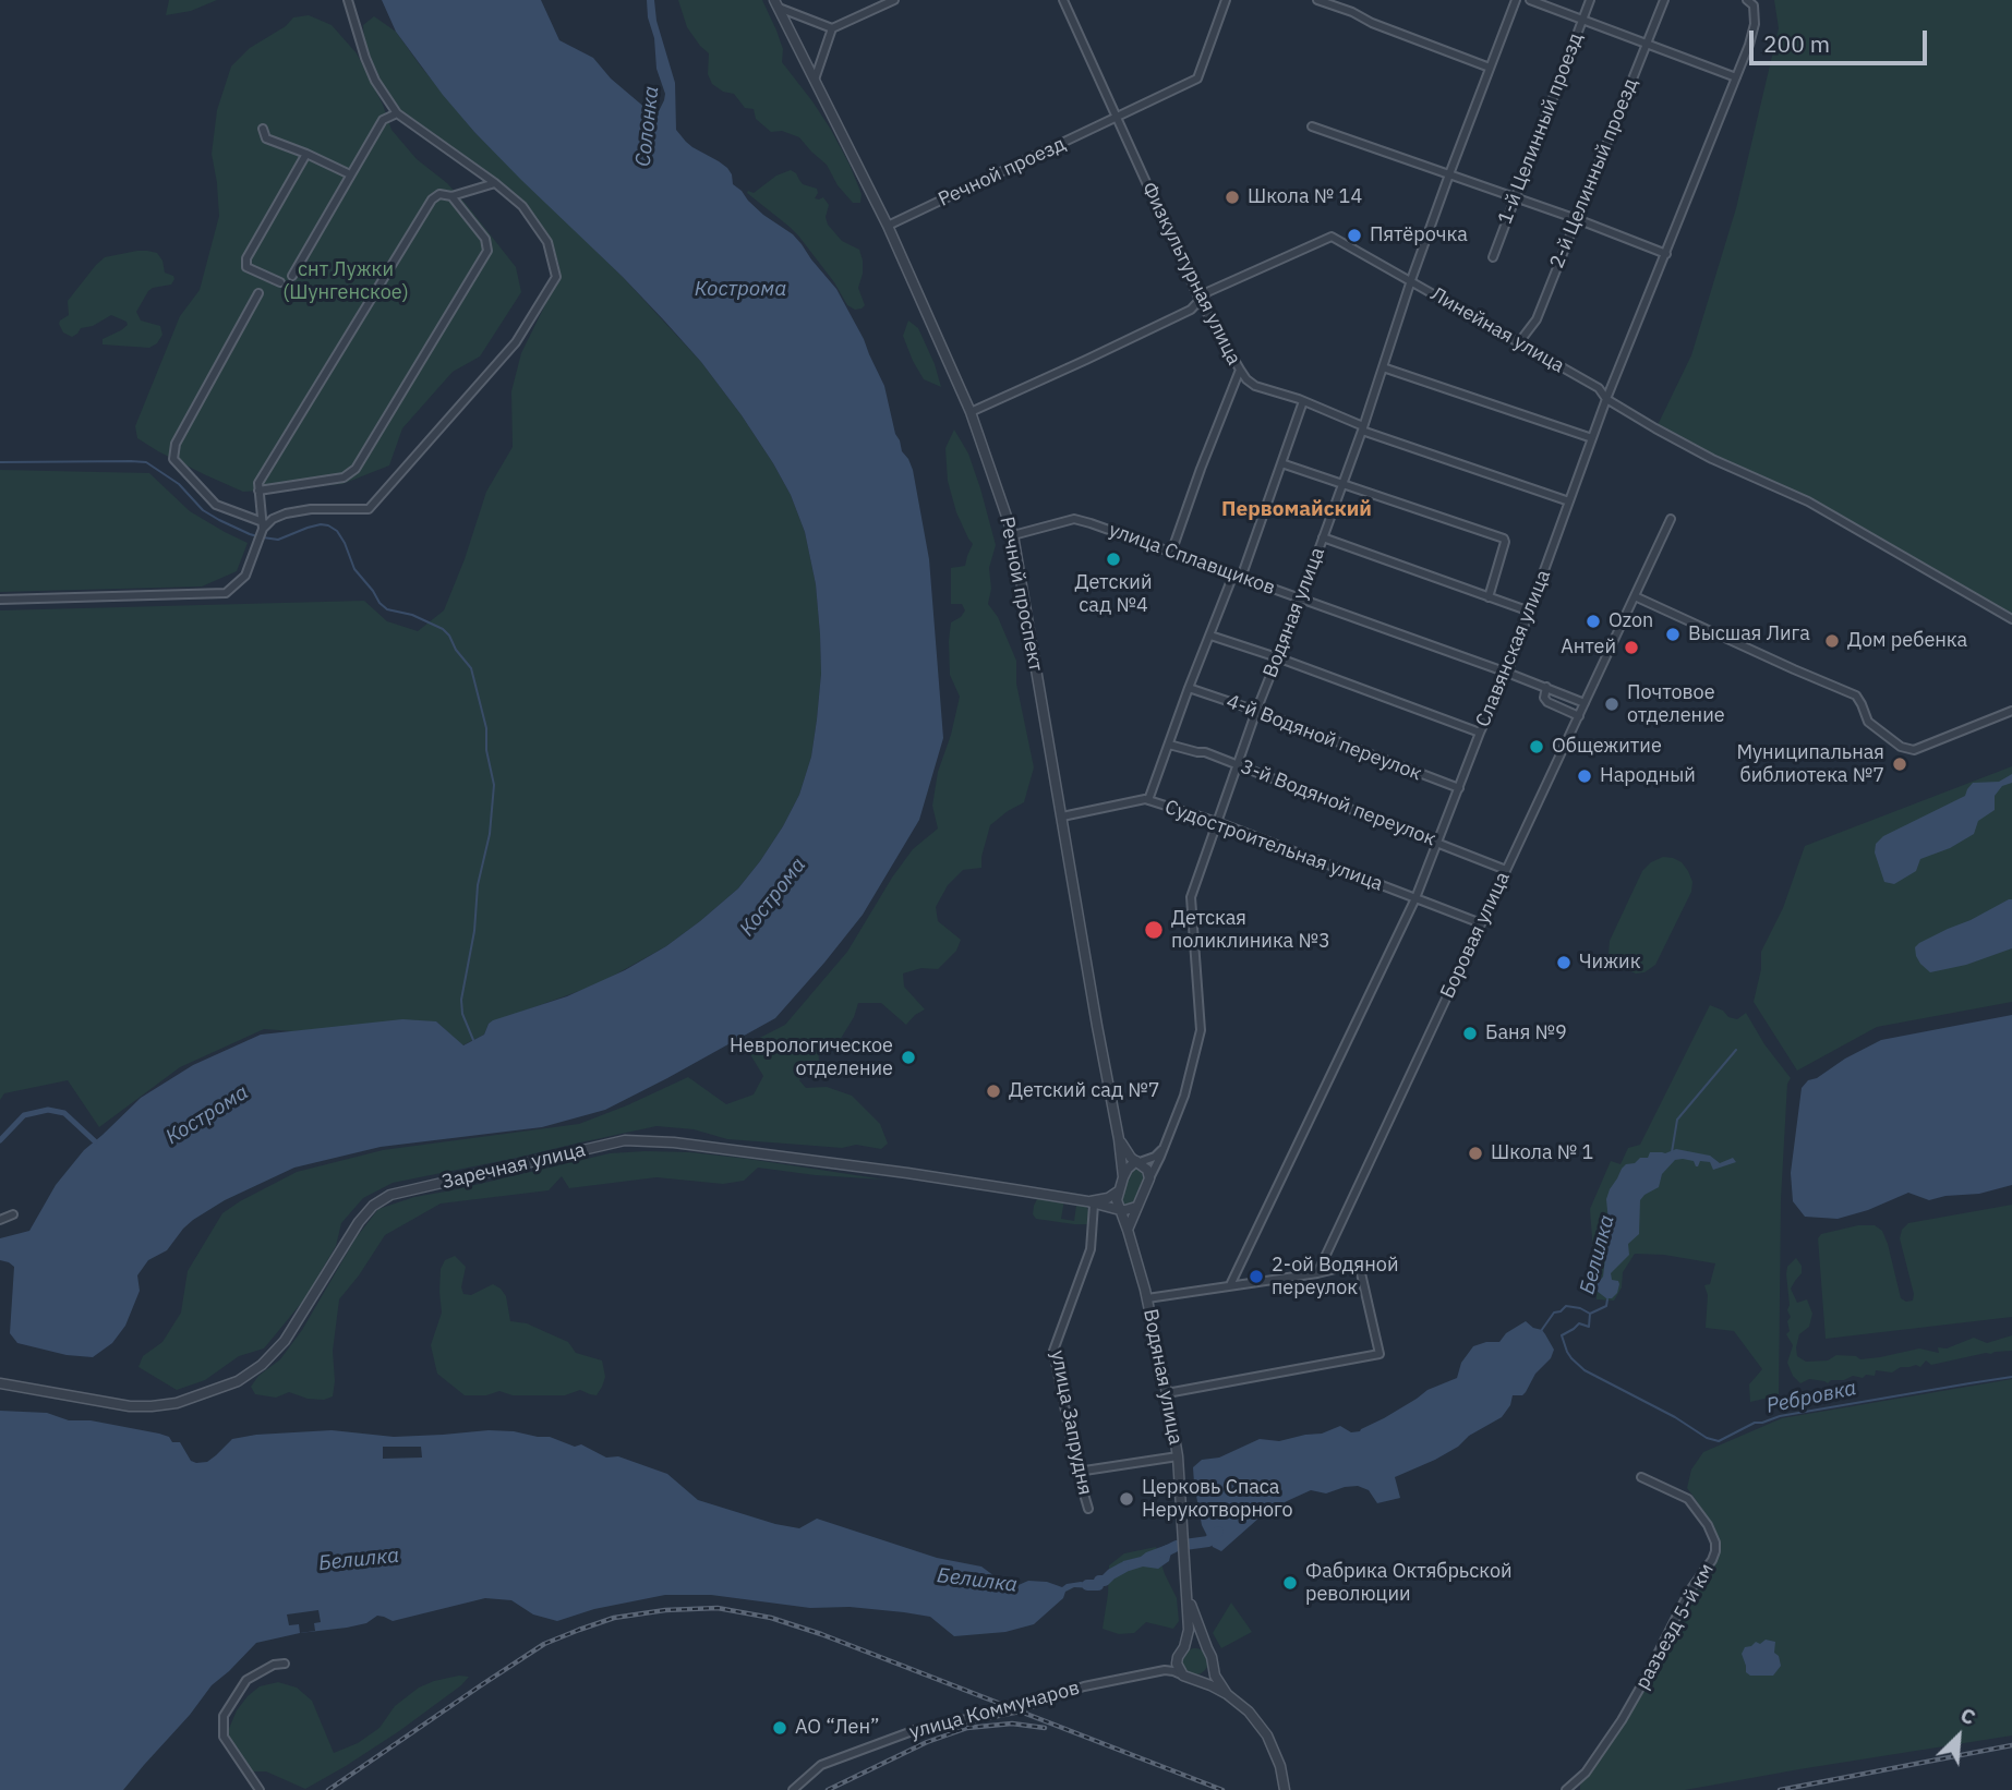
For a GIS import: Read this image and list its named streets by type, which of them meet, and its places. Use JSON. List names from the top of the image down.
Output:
{
  "streets": {
    "street": [
      "1-й Целинный проезд",
      "Речной проезд",
      "2-й Целинный проезд",
      "Физкультурная улица",
      "Линейная улица",
      "улица Сплавщиков",
      "Речной проспект",
      "Водяная улица",
      "Славянская улица",
      "4-й Водяной переулок",
      "3-й Водяной переулок",
      "Судостроительная улица",
      "Боровая улица",
      "Заречная улица",
      "улица Запрудня",
      "разъезд 5-й км",
      "улица Коммунаров"
    ]
  },
  "crossings": [
    ["Речной проезд", "Физкультурная улица"],
    ["Речной проезд", "Речной проспект"],
    ["2-й Целинный проезд", "Линейная улица"],
    ["Физкультурная улица", "Линейная улица"],
    ["Физкультурная улица", "улица Сплавщиков"],
    ["Линейная улица", "Речной проспект"],
    ["Линейная улица", "Водяная улица"],
    ["Линейная улица", "Славянская улица"],
    ["улица Сплавщиков", "Речной проспект"],
    ["улица Сплавщиков", "Водяная улица"],
    ["улица Сплавщиков", "Славянская улица"],
    ["улица Сплавщиков", "Боровая улица"],
    ["Речной проспект", "Судостроительная улица"],
    ["Водяная улица", "4-й Водяной переулок"],
    ["Водяная улица", "3-й Водяной переулок"],
    ["Водяная улица", "Судостроительная улица"],
    ["Водяная улица", "Заречная улица"],
    ["Славянская улица", "4-й Водяной переулок"],
    ["Славянская улица", "3-й Водяной переулок"],
    ["Славянская улица", "Судостроительная улица"],
    ["3-й Водяной переулок", "Боровая улица"],
    ["Судостроительная улица", "Боровая улица"],
    ["Заречная улица", "улица Запрудня"]
  ],
  "districts": ["Первомайский"],
  "water": [
    "Солонка",
    "Кострома",
    "Белилка",
    "Ребровка"
  ],
  "parks": ["снт Лужки (Шунгенское)"],
  "places": [
    "Школа № 14",
    "Пятёрочка",
    "Детский сад №4",
    "Ozon",
    "Высшая Лига",
    "Дом ребенка",
    "Антей",
    "Почтовое отделение",
    "Общежитие",
    "Муниципальная библиотека №7",
    "Народный",
    "Детская поликлиника №3",
    "Чижик",
    "Баня №9",
    "Неврологическое отделение",
    "Детский сад №7",
    "Школа № 1",
    "2-ой Водяной переулок",
    "Церковь Спаса Нерукотворного",
    "Фабрика Октябрьской революции",
    "АО “Лен”"
  ],
  "scale_bar": "200 m",
  "north": "top right"
}
